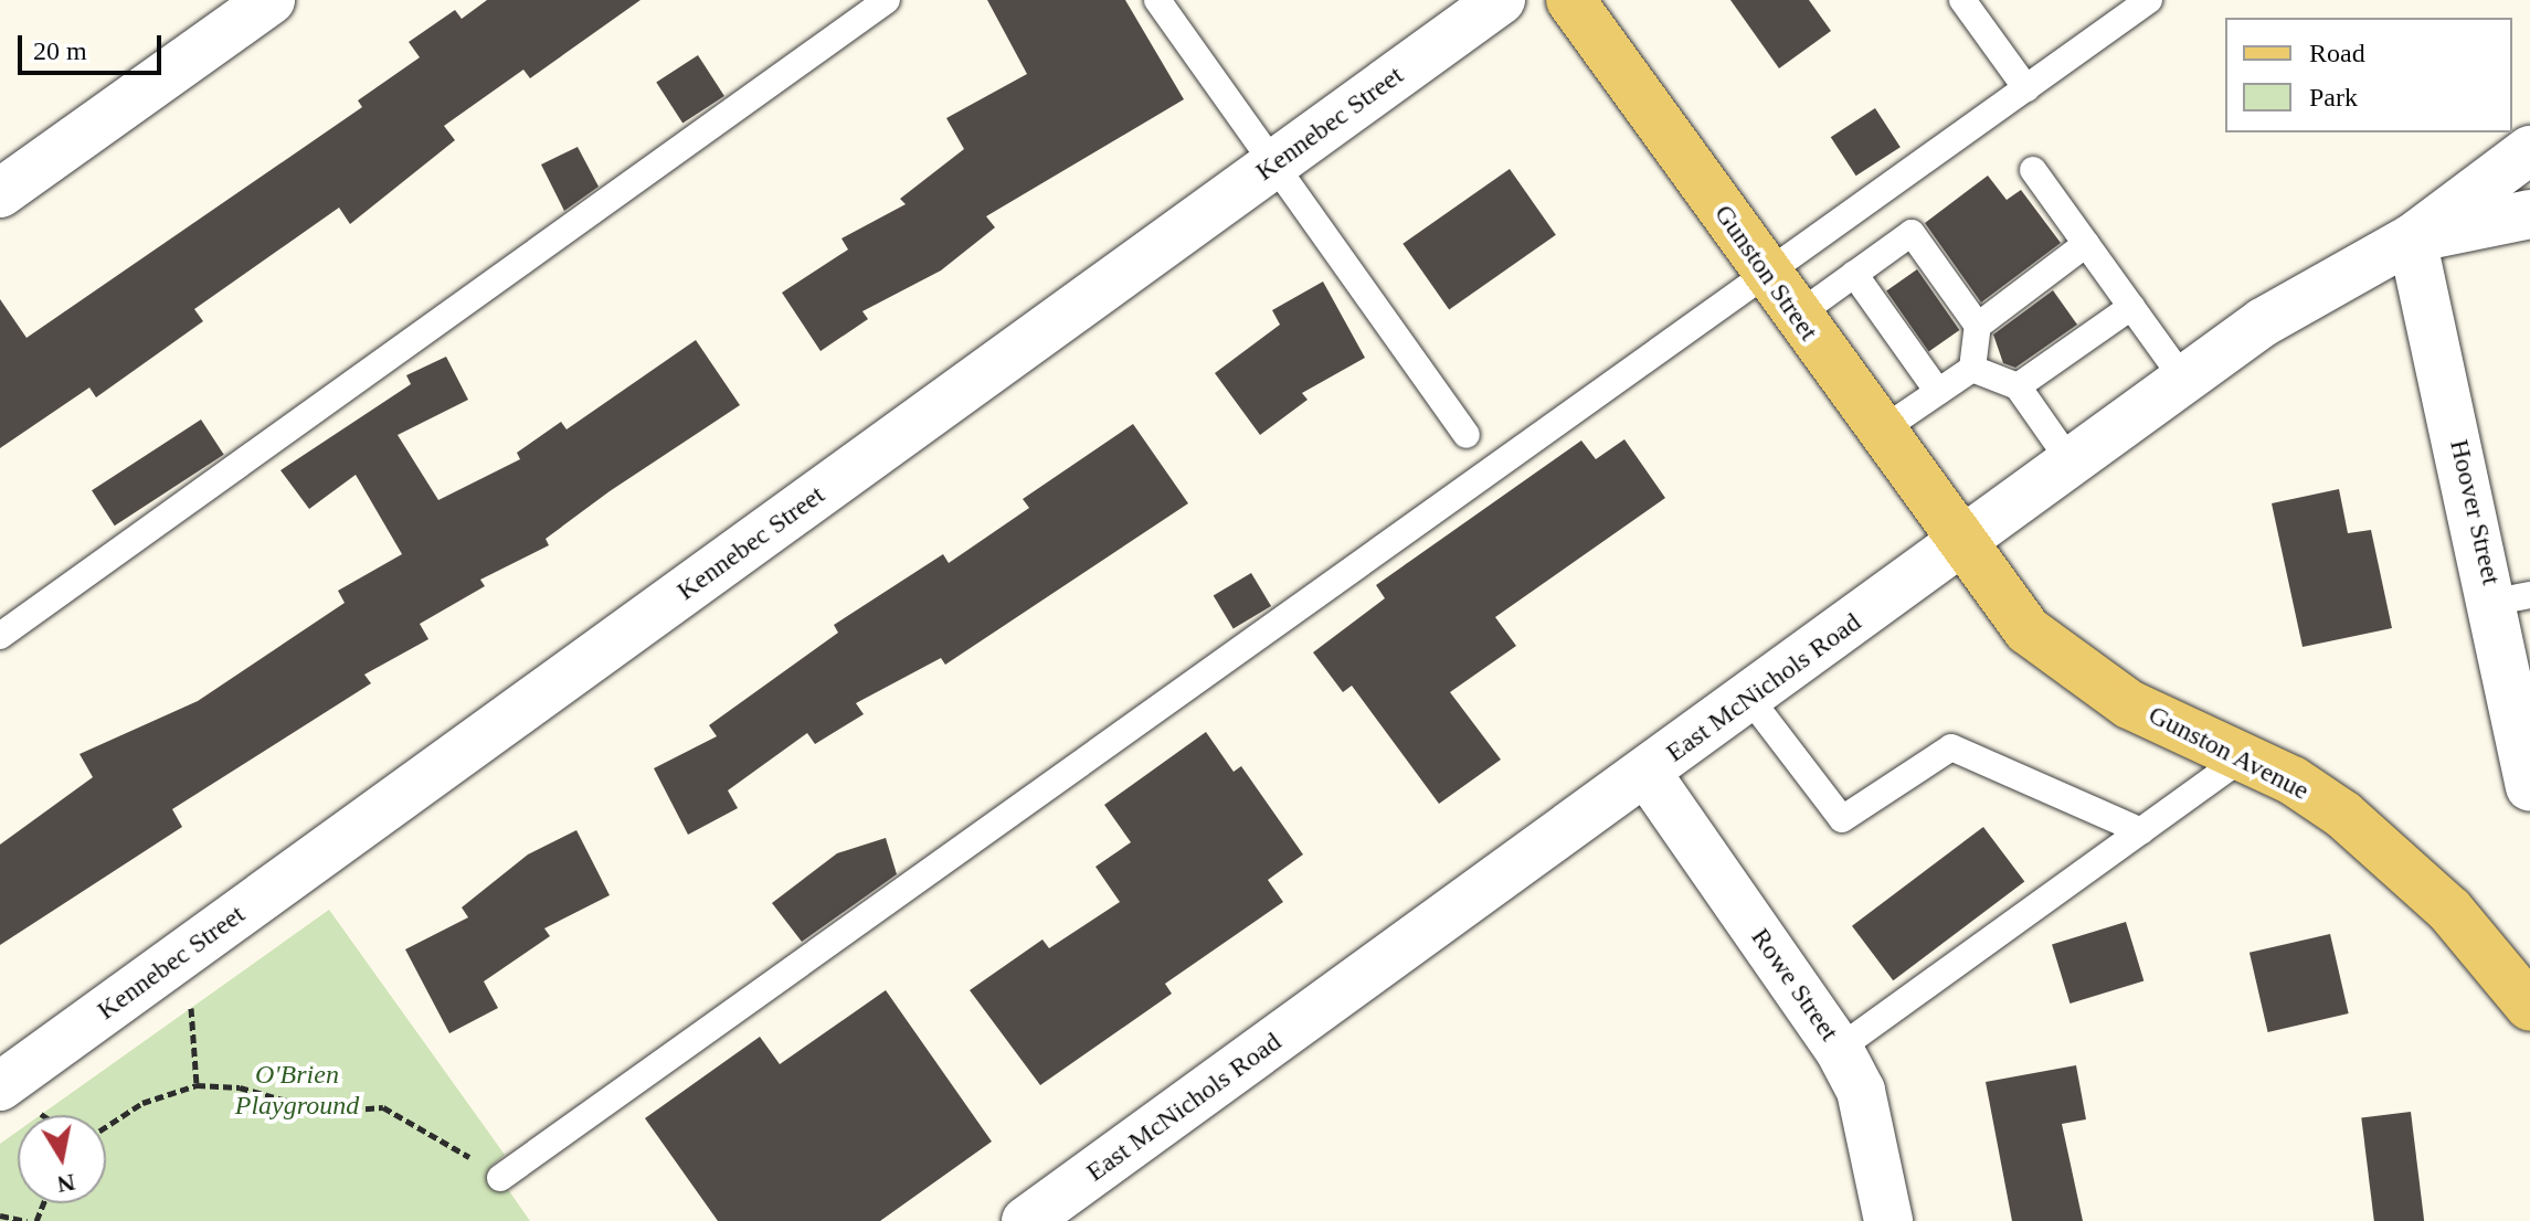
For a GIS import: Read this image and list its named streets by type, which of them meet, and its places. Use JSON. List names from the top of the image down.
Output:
{
  "streets": {
    "main road": ["Gunston Street", "Gunston Avenue"],
    "street": [
      "Kennebec Street",
      "Hoover Street",
      "East McNichols Road",
      "Rowe Street"
    ]
  },
  "crossings": [
    ["Gunston Street", "East McNichols Road"],
    ["Gunston Street", "Gunston Avenue"],
    ["Hoover Street", "East McNichols Road"],
    ["East McNichols Road", "Gunston Avenue"],
    ["East McNichols Road", "Rowe Street"]
  ],
  "parks": ["O'Brien Playground"],
  "legend": ["Road", "Park"],
  "scale_bar": "20 m",
  "north": "bottom"
}
